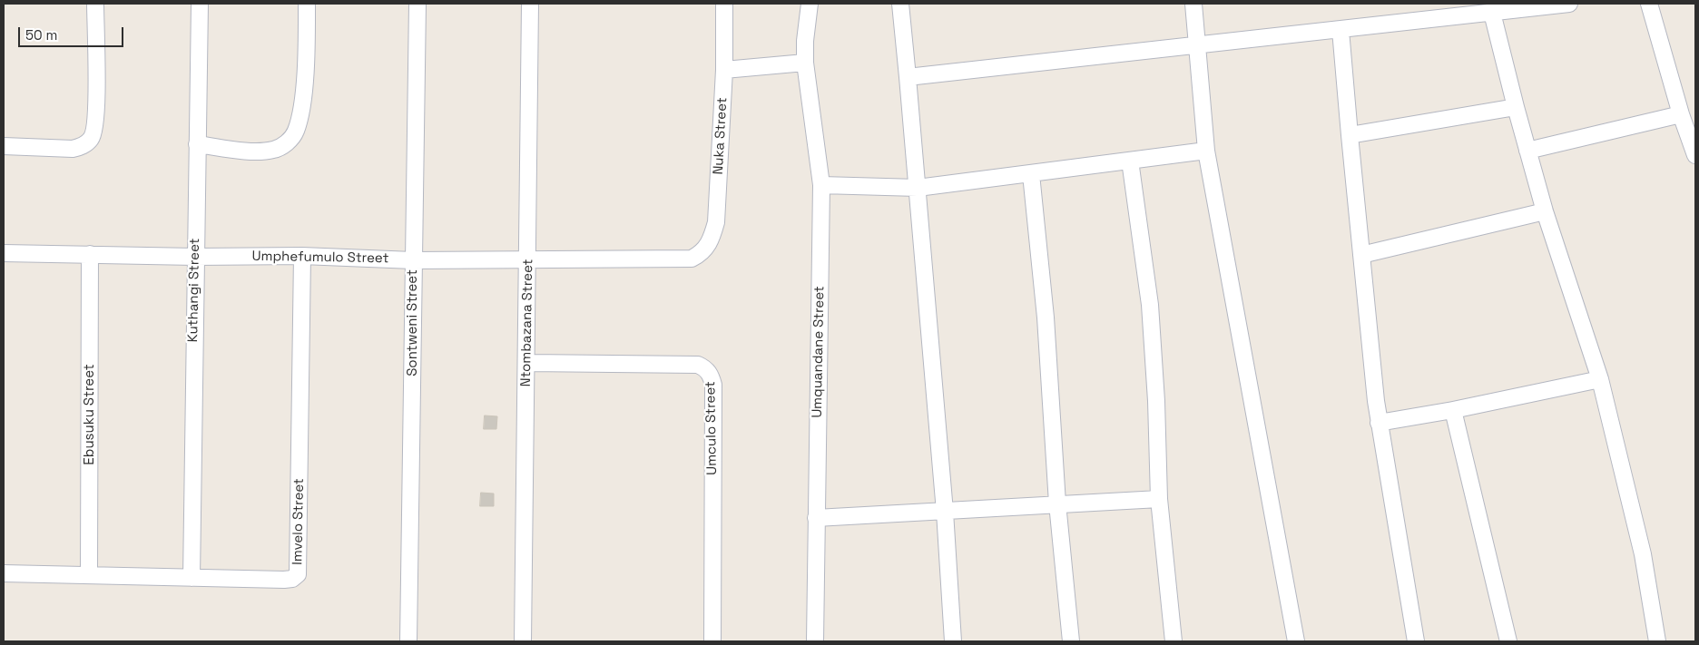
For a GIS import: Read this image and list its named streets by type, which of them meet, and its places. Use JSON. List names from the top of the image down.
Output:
{
  "streets": {
    "street": [
      "Nuka Street",
      "Umphefumulo Street",
      "Kuthangi Street",
      "Sontweni Street",
      "Ntombazana Street",
      "Umquandane Street",
      "Ebusuku Street",
      "Umculo Street",
      "Imvelo Street"
    ]
  },
  "crossings": [
    ["Nuka Street", "Umphefumulo Street"],
    ["Umphefumulo Street", "Kuthangi Street"],
    ["Umphefumulo Street", "Sontweni Street"],
    ["Umphefumulo Street", "Ntombazana Street"],
    ["Umphefumulo Street", "Ebusuku Street"],
    ["Umphefumulo Street", "Imvelo Street"],
    ["Kuthangi Street", "Imvelo Street"],
    ["Ntombazana Street", "Umculo Street"],
    ["Ebusuku Street", "Imvelo Street"]
  ],
  "scale_bar": "50 m"
}
